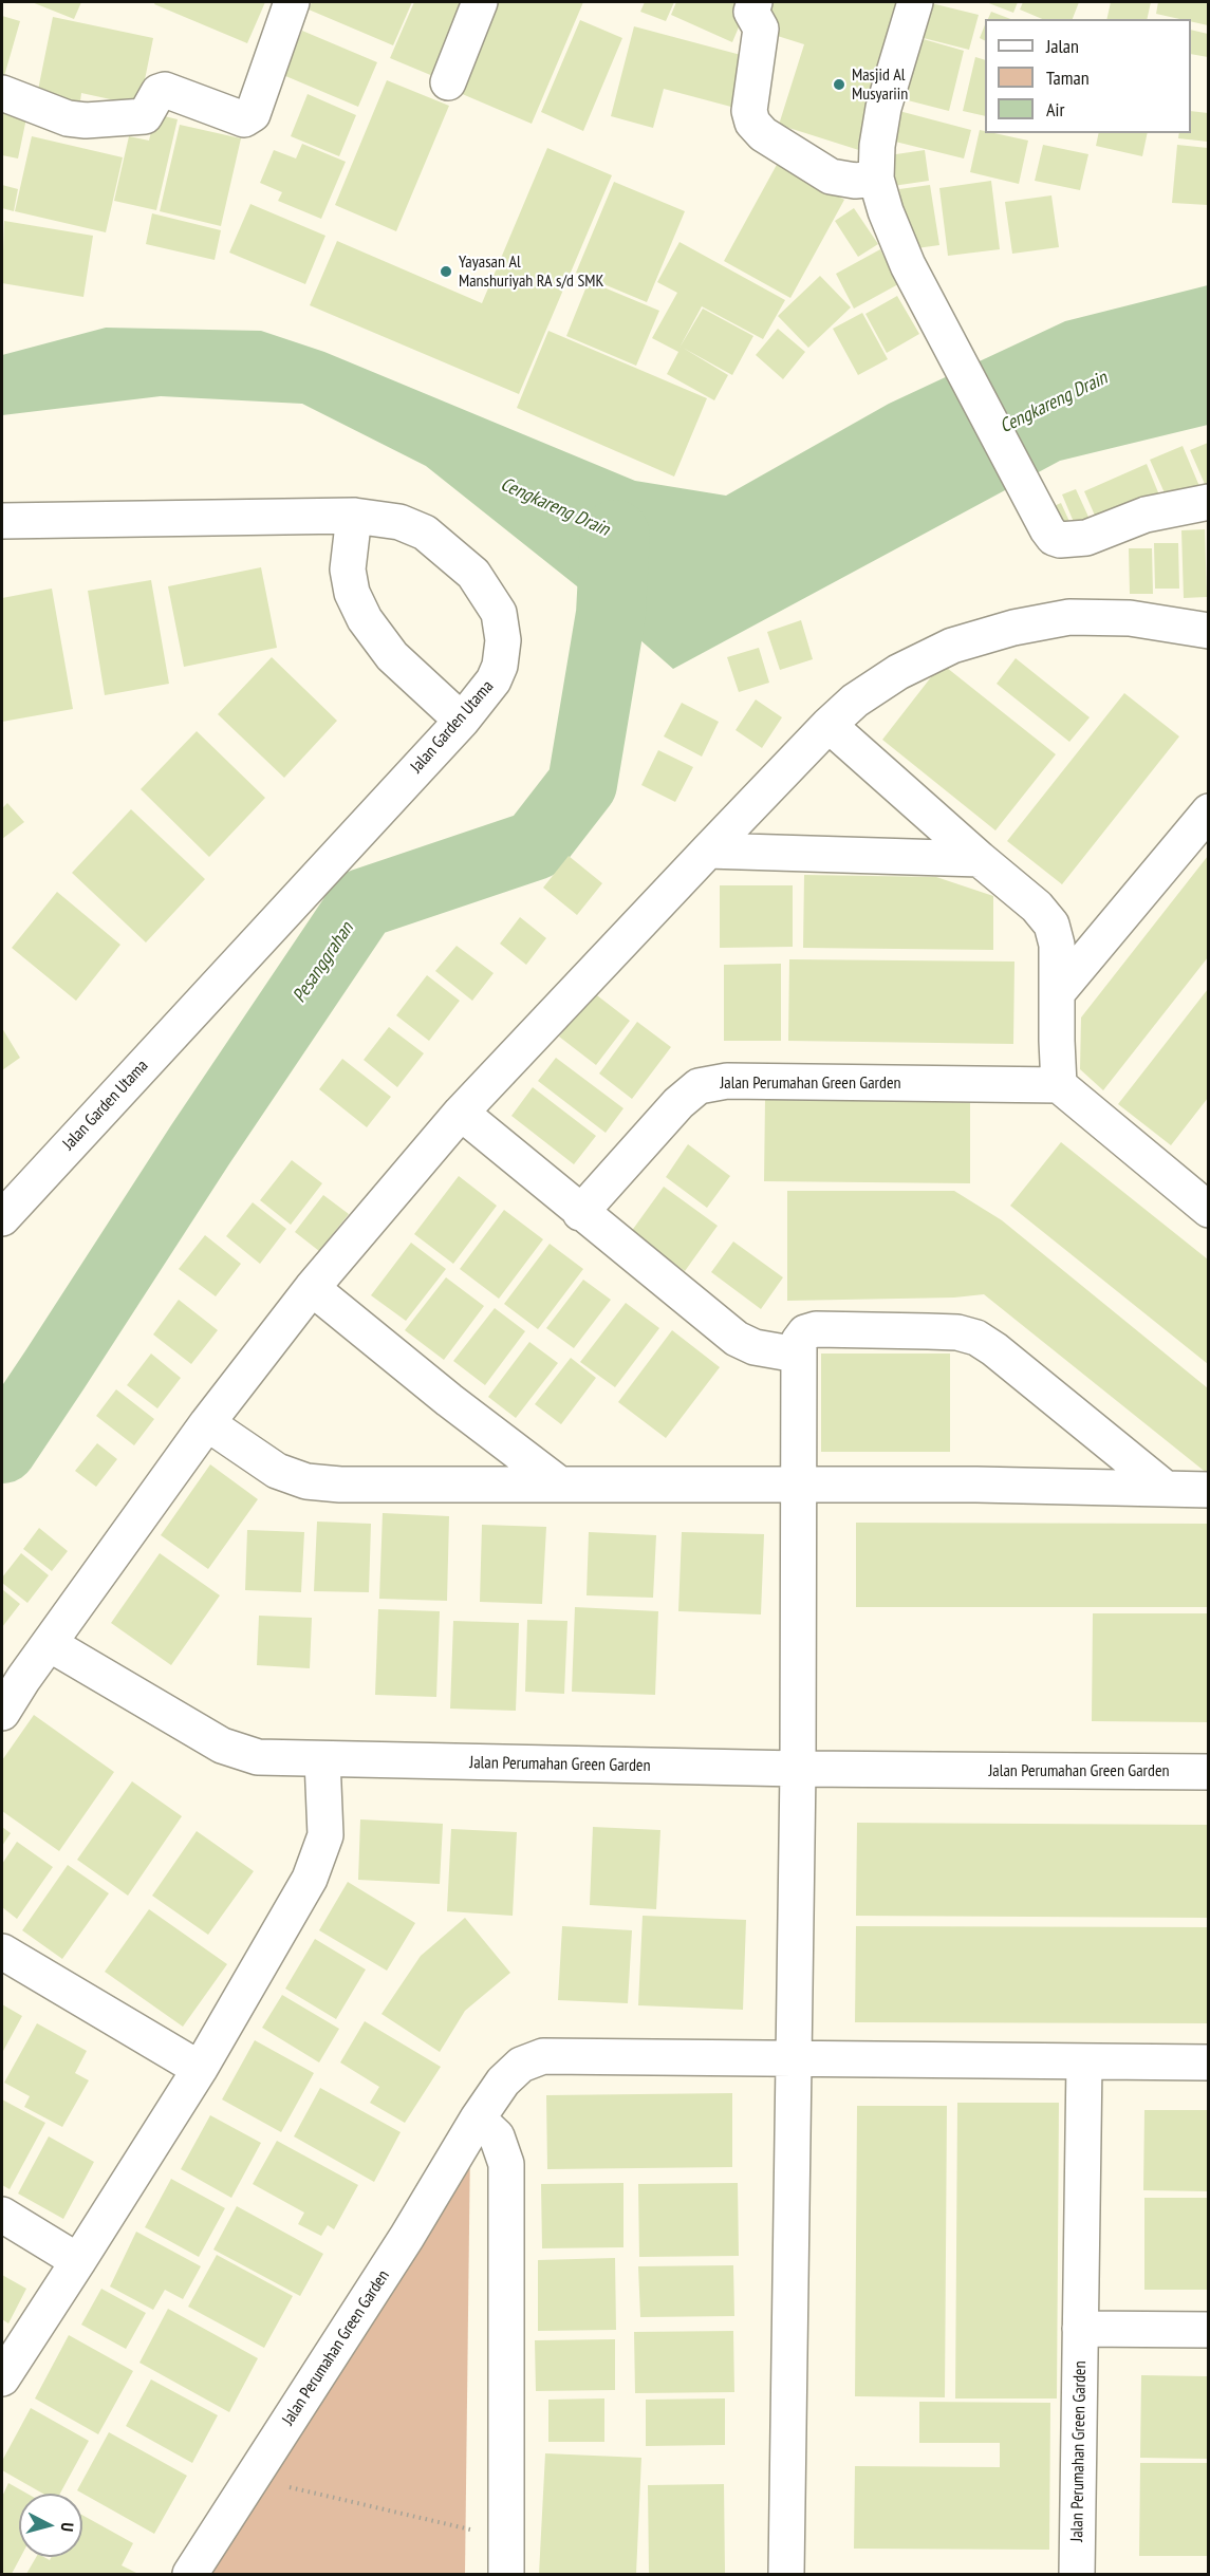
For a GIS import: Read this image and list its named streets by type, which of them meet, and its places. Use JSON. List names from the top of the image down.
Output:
{
  "streets": {
    "street": ["Jalan Garden Utama", "Jalan Perumahan Green Garden"]
  },
  "water": ["Cengkareng Drain", "Pesanggrahan"],
  "places": ["Masjid Al Musyariin", "Yayasan Al Manshuriyah RA s/d SMK"],
  "legend": ["Jalan", "Taman", "Air"],
  "north": "right"
}
